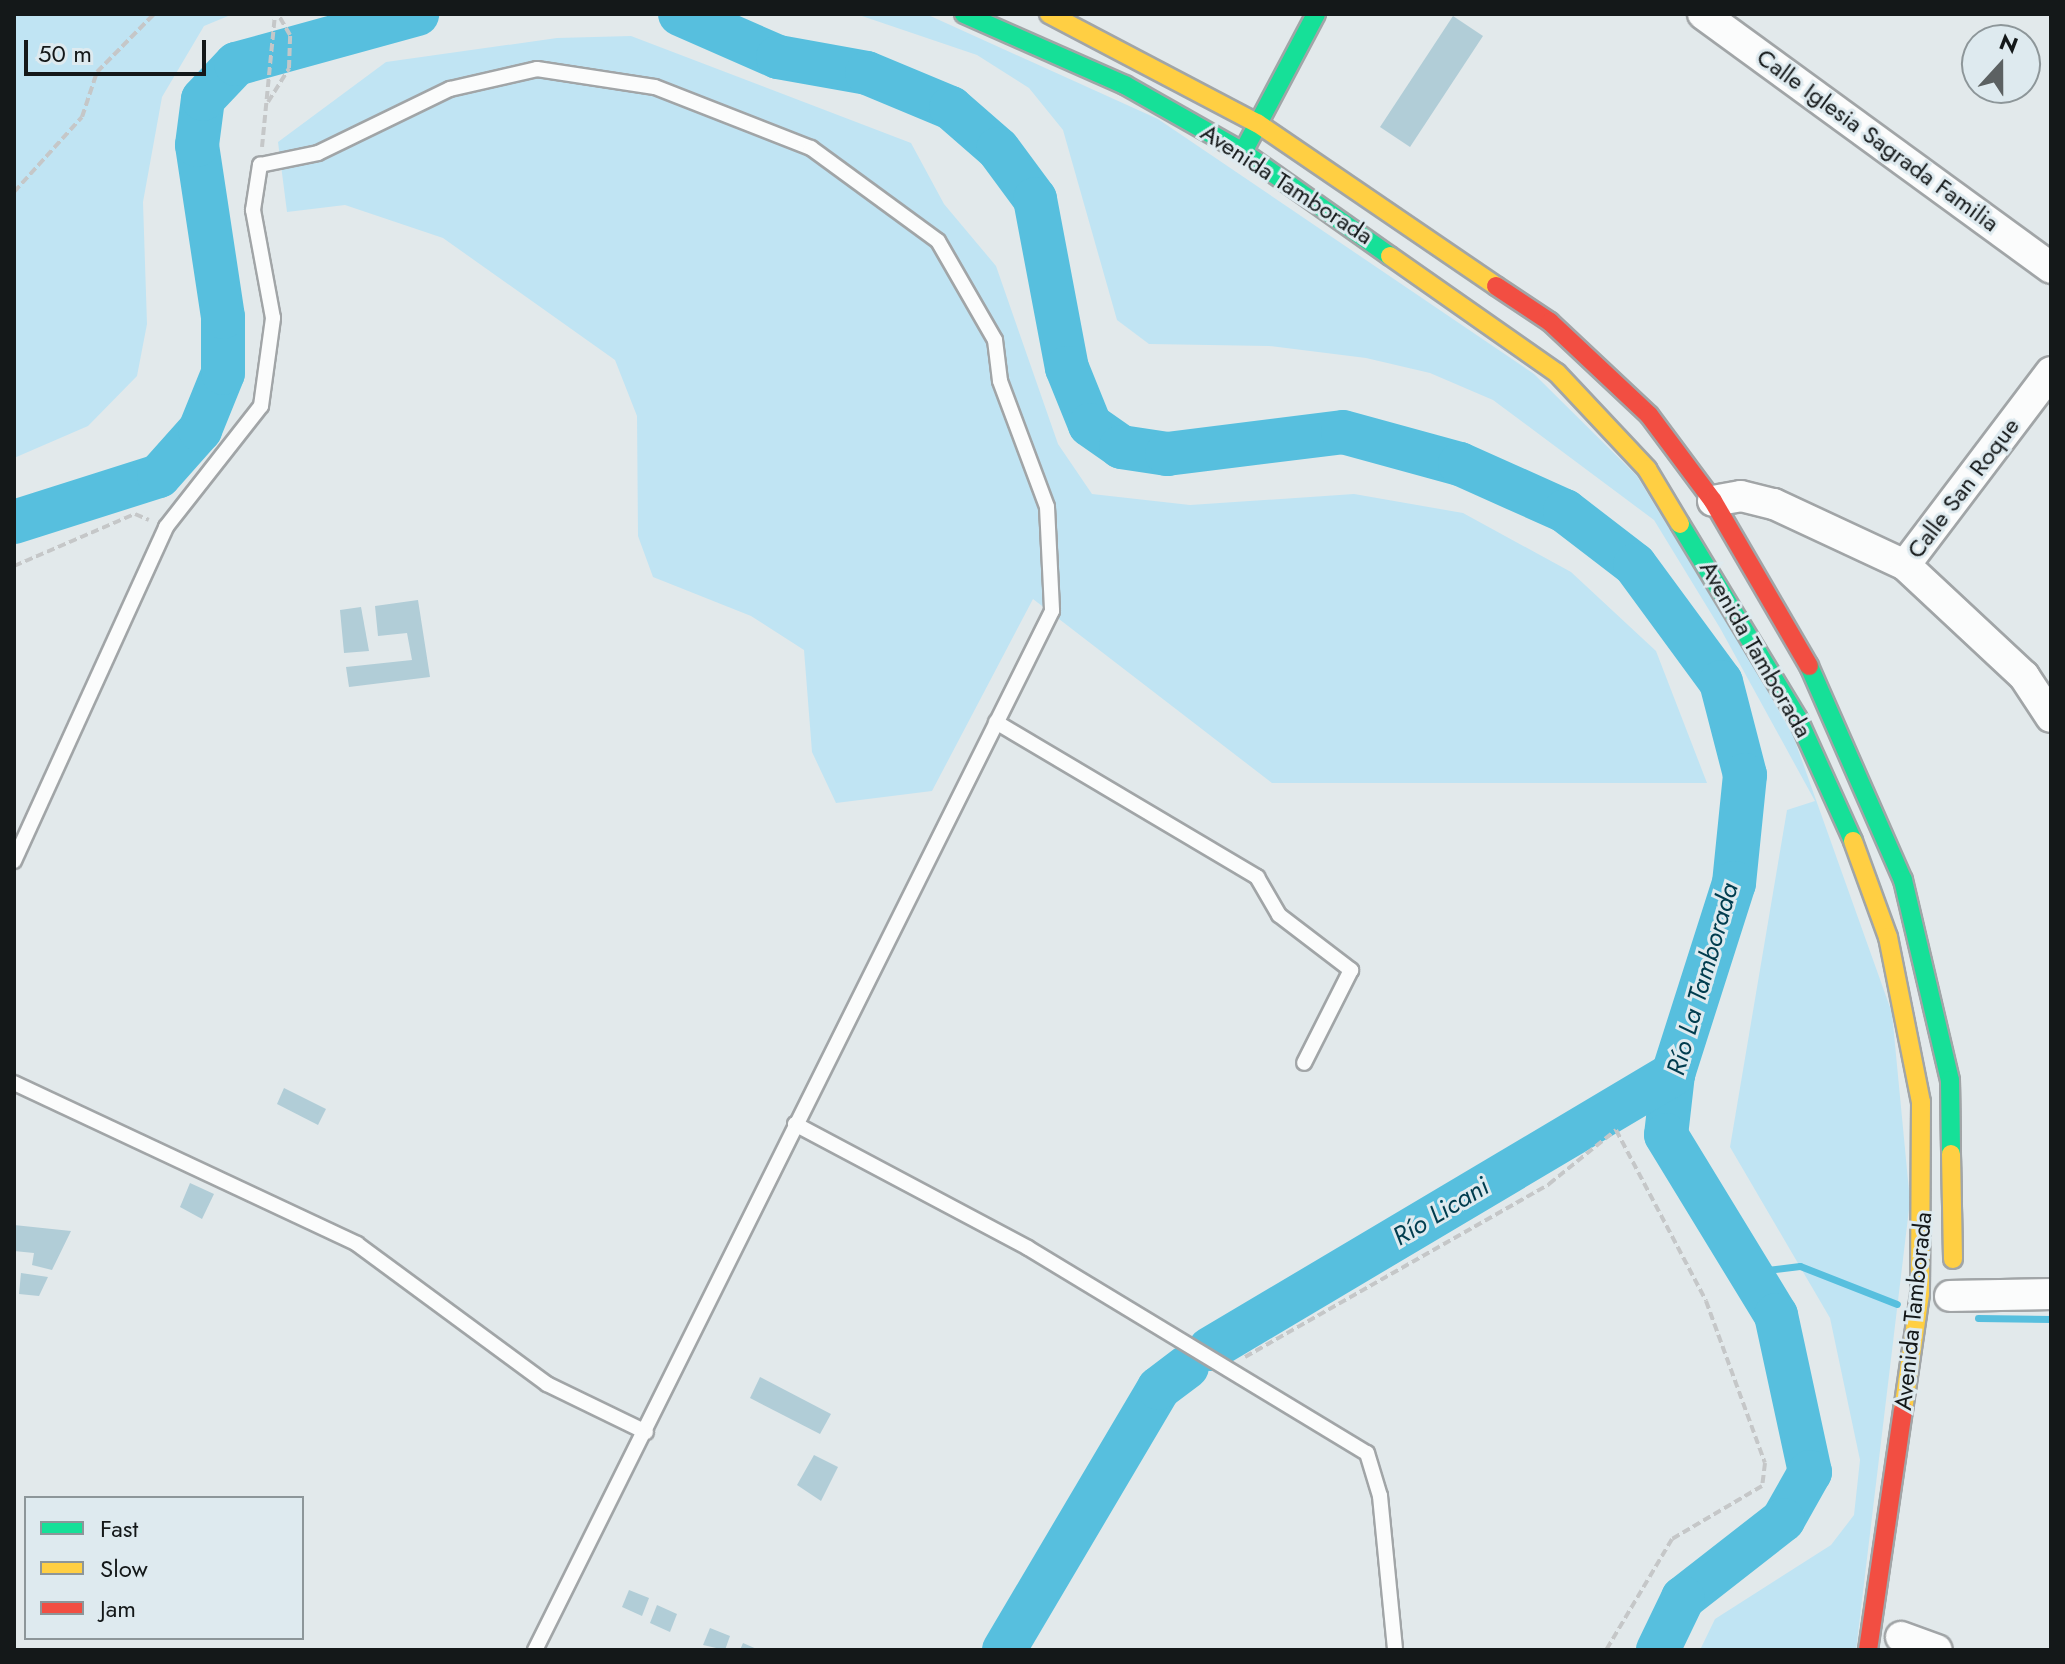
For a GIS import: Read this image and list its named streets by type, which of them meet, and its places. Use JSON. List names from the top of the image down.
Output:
{
  "streets": {
    "main road": ["Avenida Tamborada"],
    "street": ["Calle Iglesia Sagrada Familia", "Calle San Roque"]
  },
  "water": ["Río La Tamborada", "Río Licani"],
  "legend": ["Fast", "Slow", "Jam"],
  "scale_bar": "50 m",
  "north": "top"
}
